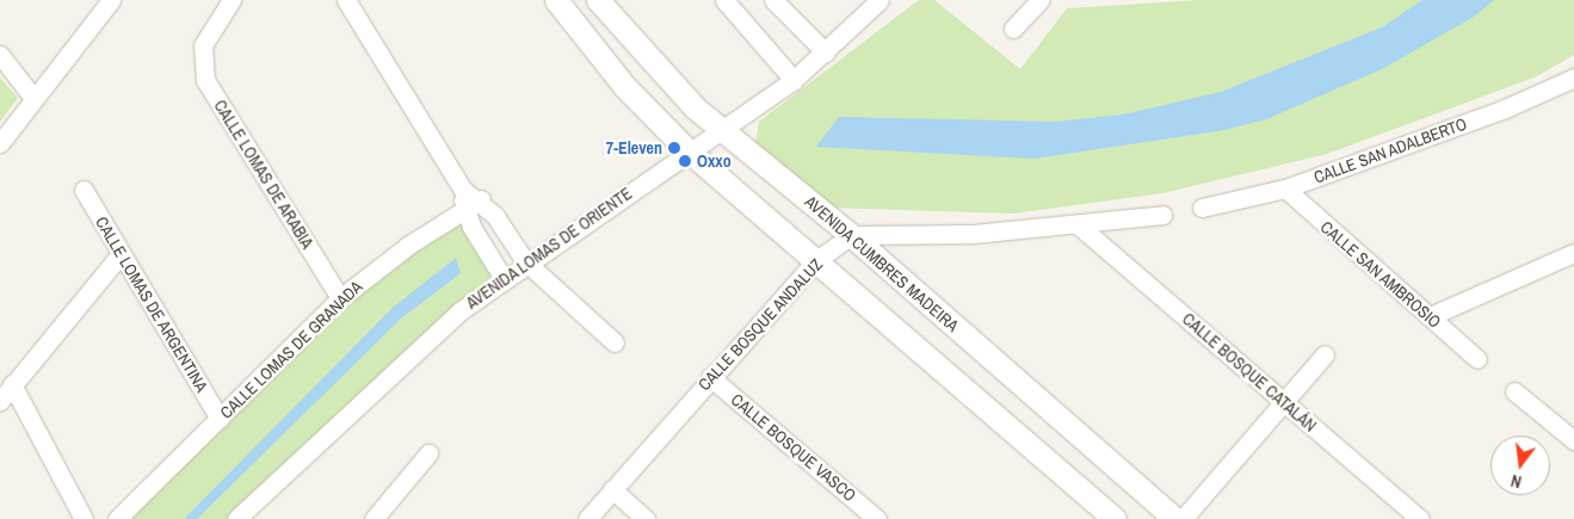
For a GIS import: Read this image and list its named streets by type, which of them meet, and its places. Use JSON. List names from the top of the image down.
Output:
{
  "streets": {
    "street": [
      "CALLE SAN ADALBERTO",
      "CALLE LOMAS DE ARABIA",
      "AVENIDA LOMAS DE ORIENTE",
      "AVENIDA CUMBRES MADEIRA",
      "CALLE SAN AMBROSIO",
      "CALLE LOMAS DE ARGENTINA",
      "CALLE BOSQUE ANDALUZ",
      "CALLE LOMAS DE GRANADA",
      "CALLE BOSQUE CATALÁN",
      "CALLE BOSQUE VASCO"
    ]
  },
  "crossings": [
    ["CALLE SAN ADALBERTO", "CALLE SAN AMBROSIO"],
    ["CALLE LOMAS DE ARABIA", "CALLE LOMAS DE GRANADA"],
    ["AVENIDA LOMAS DE ORIENTE", "AVENIDA CUMBRES MADEIRA"],
    ["AVENIDA CUMBRES MADEIRA", "CALLE BOSQUE ANDALUZ"],
    ["CALLE LOMAS DE ARGENTINA", "CALLE LOMAS DE GRANADA"],
    ["CALLE BOSQUE ANDALUZ", "CALLE BOSQUE VASCO"]
  ],
  "places": ["7-Eleven", "Oxxo"],
  "north": "bottom"
}
